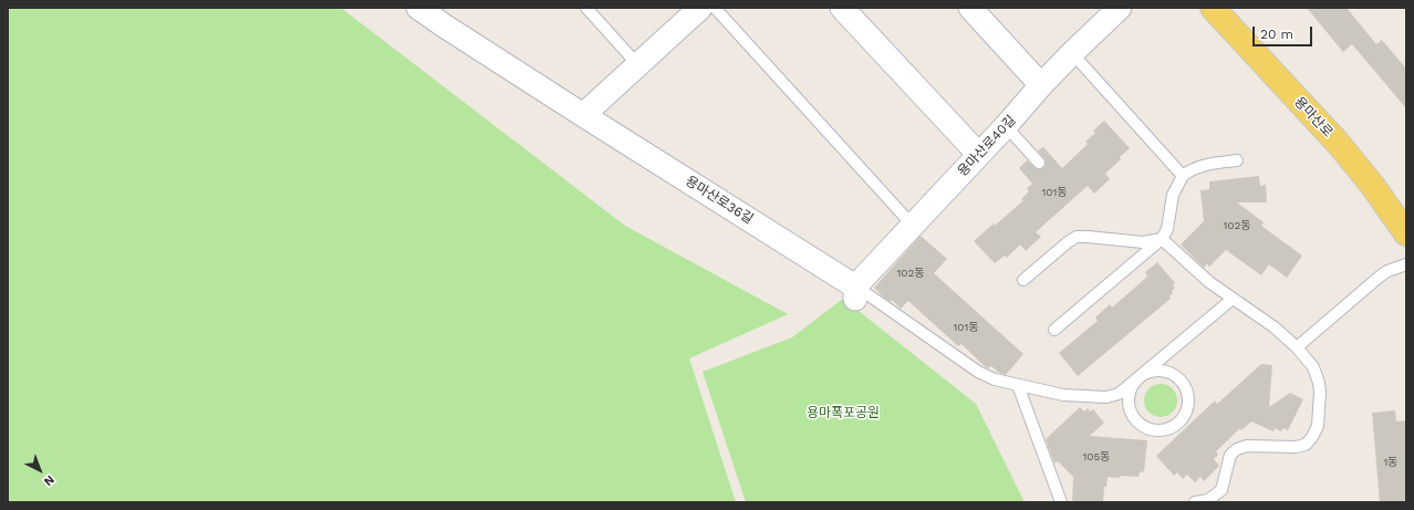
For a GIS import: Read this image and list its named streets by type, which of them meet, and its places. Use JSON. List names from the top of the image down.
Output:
{
  "streets": {
    "main road": ["용마산로"],
    "street": ["용마산로40길", "용마산로36길"]
  },
  "crossings": [
    ["용마산로40길", "용마산로36길"]
  ],
  "parks": ["용마폭포공원"],
  "house_numbers": [
    "101동",
    "102동",
    "102동",
    "101동",
    "105동",
    "1동"
  ],
  "scale_bar": "20 m",
  "north": "bottom right"
}
